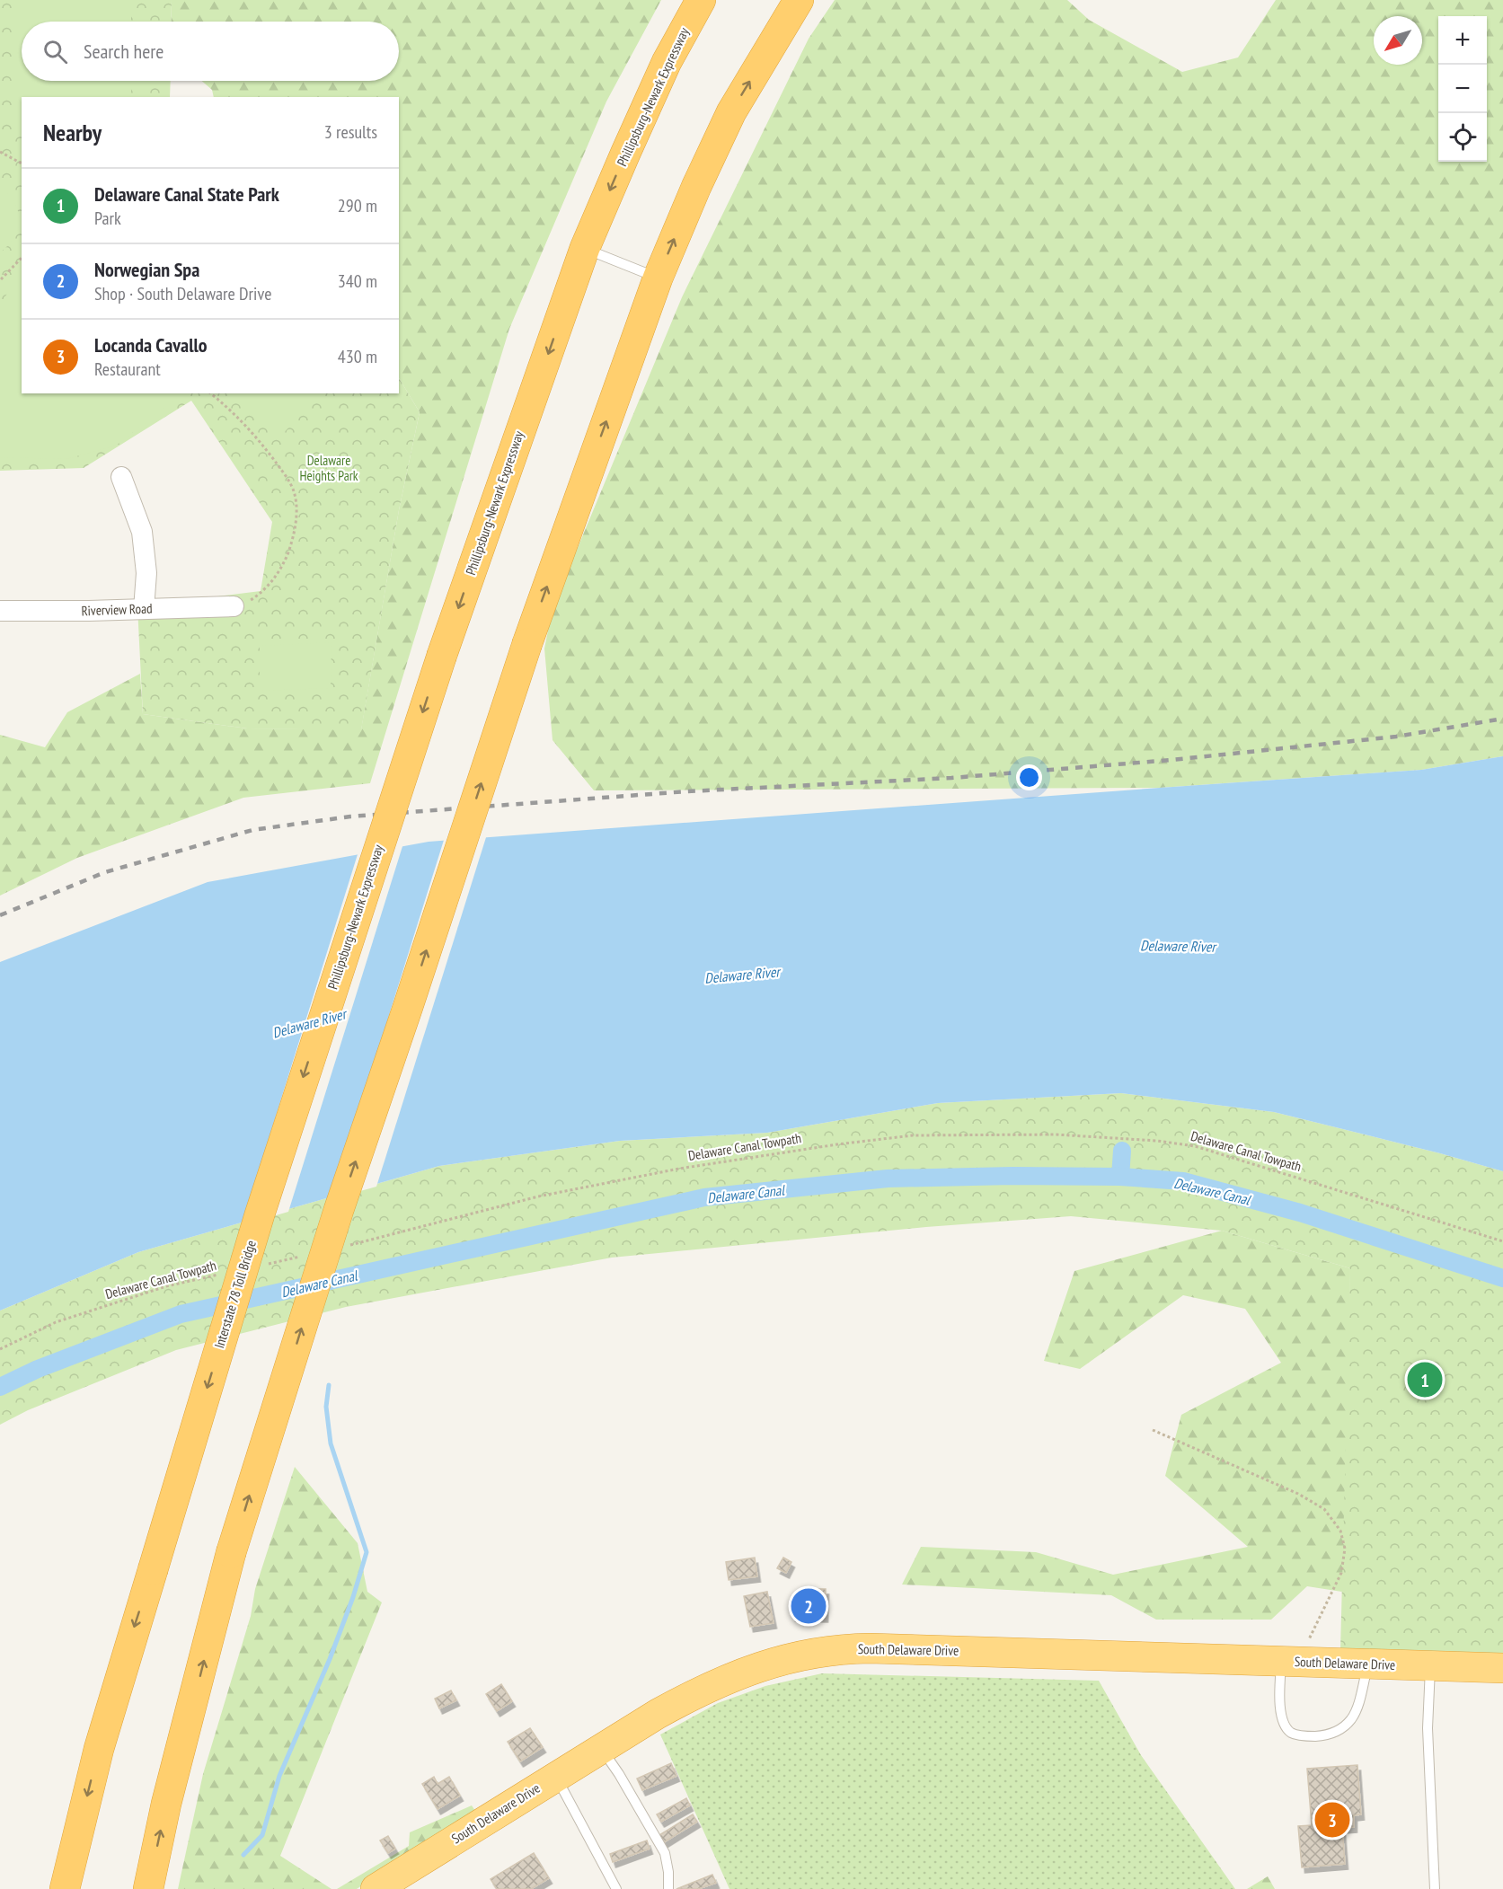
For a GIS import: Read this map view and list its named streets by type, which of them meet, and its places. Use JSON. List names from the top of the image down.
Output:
{
  "streets": {
    "highway": ["Phillipsburg-Newark Expressway", "Interstate 78 Toll Bridge", "South Delaware Drive"],
    "street": ["Riverview Road"],
    "path": ["Delaware Canal Towpath"]
  },
  "crossings": [
    ["Phillipsburg-Newark Expressway", "Interstate 78 Toll Bridge"]
  ],
  "water": ["Delaware River", "Delaware Canal"],
  "parks": ["Delaware Heights Park"],
  "north": "bottom left",
  "page": {
    "map_buttons": ["+", "−"],
    "search": "Search here",
    "heading": ["Nearby", "3 results"],
    "list": [
      {
        "mark": "1",
        "name": "Delaware Canal State Park",
        "note": "Park",
        "value": "290 m"
      },
      {
        "mark": "2",
        "name": "Norwegian Spa",
        "note": "Shop · South Delaware Drive",
        "value": "340 m"
      },
      {
        "mark": "3",
        "name": "Locanda Cavallo",
        "note": "Restaurant",
        "value": "430 m"
      }
    ],
    "pins": ["1", "2", "3"]
  }
}
